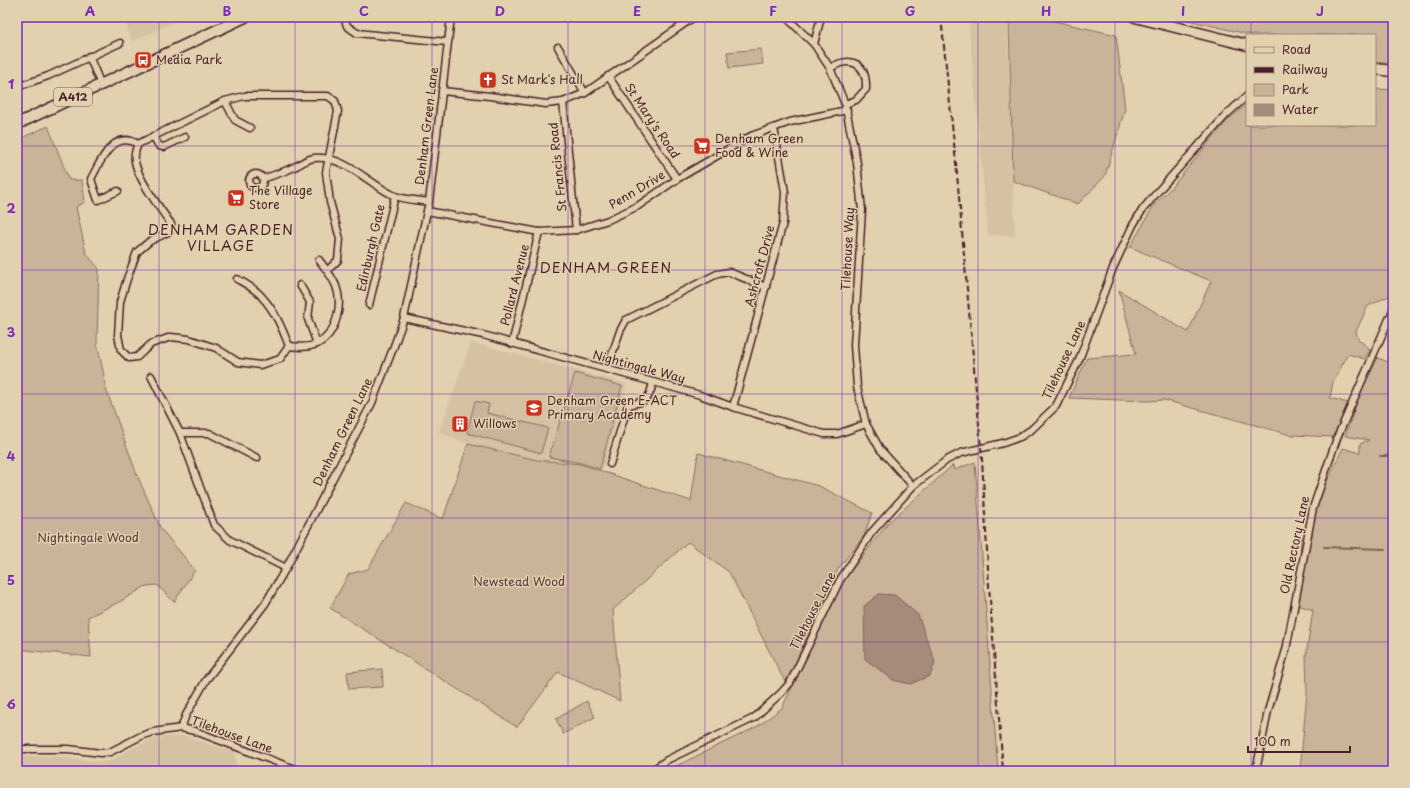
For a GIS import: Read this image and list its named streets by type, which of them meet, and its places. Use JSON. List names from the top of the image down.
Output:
{
  "streets": {
    "main road": ["A412"],
    "street": [
      "St Mary's Road",
      "Denham Green Lane",
      "St Francis Road",
      "Penn Drive",
      "Edinburgh Gate",
      "Tilehouse Way",
      "Ashcroft Drive",
      "Pollard Avenue",
      "Tilehouse Lane",
      "Nightingale Way",
      "Old Rectory Lane"
    ]
  },
  "crossings": [
    ["St Mary's Road", "Penn Drive"],
    ["Denham Green Lane", "Penn Drive"],
    ["Denham Green Lane", "Tilehouse Lane"],
    ["Denham Green Lane", "Nightingale Way"],
    ["St Francis Road", "Penn Drive"],
    ["Penn Drive", "Tilehouse Way"],
    ["Penn Drive", "Ashcroft Drive"],
    ["Penn Drive", "Pollard Avenue"],
    ["Tilehouse Way", "Tilehouse Lane"],
    ["Tilehouse Way", "Nightingale Way"],
    ["Ashcroft Drive", "Nightingale Way"],
    ["Pollard Avenue", "Nightingale Way"]
  ],
  "districts": ["DENHAM GARDEN VILLAGE", "DENHAM GREEN"],
  "parks": ["Nightingale Wood", "Newstead Wood"],
  "places": {
    "bus stop": ["Media Park"],
    "church": ["St Mark's Hall"],
    "supermarket": ["Denham Green Food & Wine", "The Village Store"],
    "school or university": ["Denham Green E-ACT Primary Academy"],
    "building": ["Willows"]
  },
  "legend": [
    "Road",
    "Railway",
    "Park",
    "Water"
  ],
  "scale_bar": "100 m",
  "grid": {
    "columns": [
      "A",
      "B",
      "C",
      "D",
      "E",
      "F",
      "G",
      "H",
      "I",
      "J"
    ],
    "rows": [
      "1",
      "2",
      "3",
      "4",
      "5",
      "6"
    ]
  }
}
